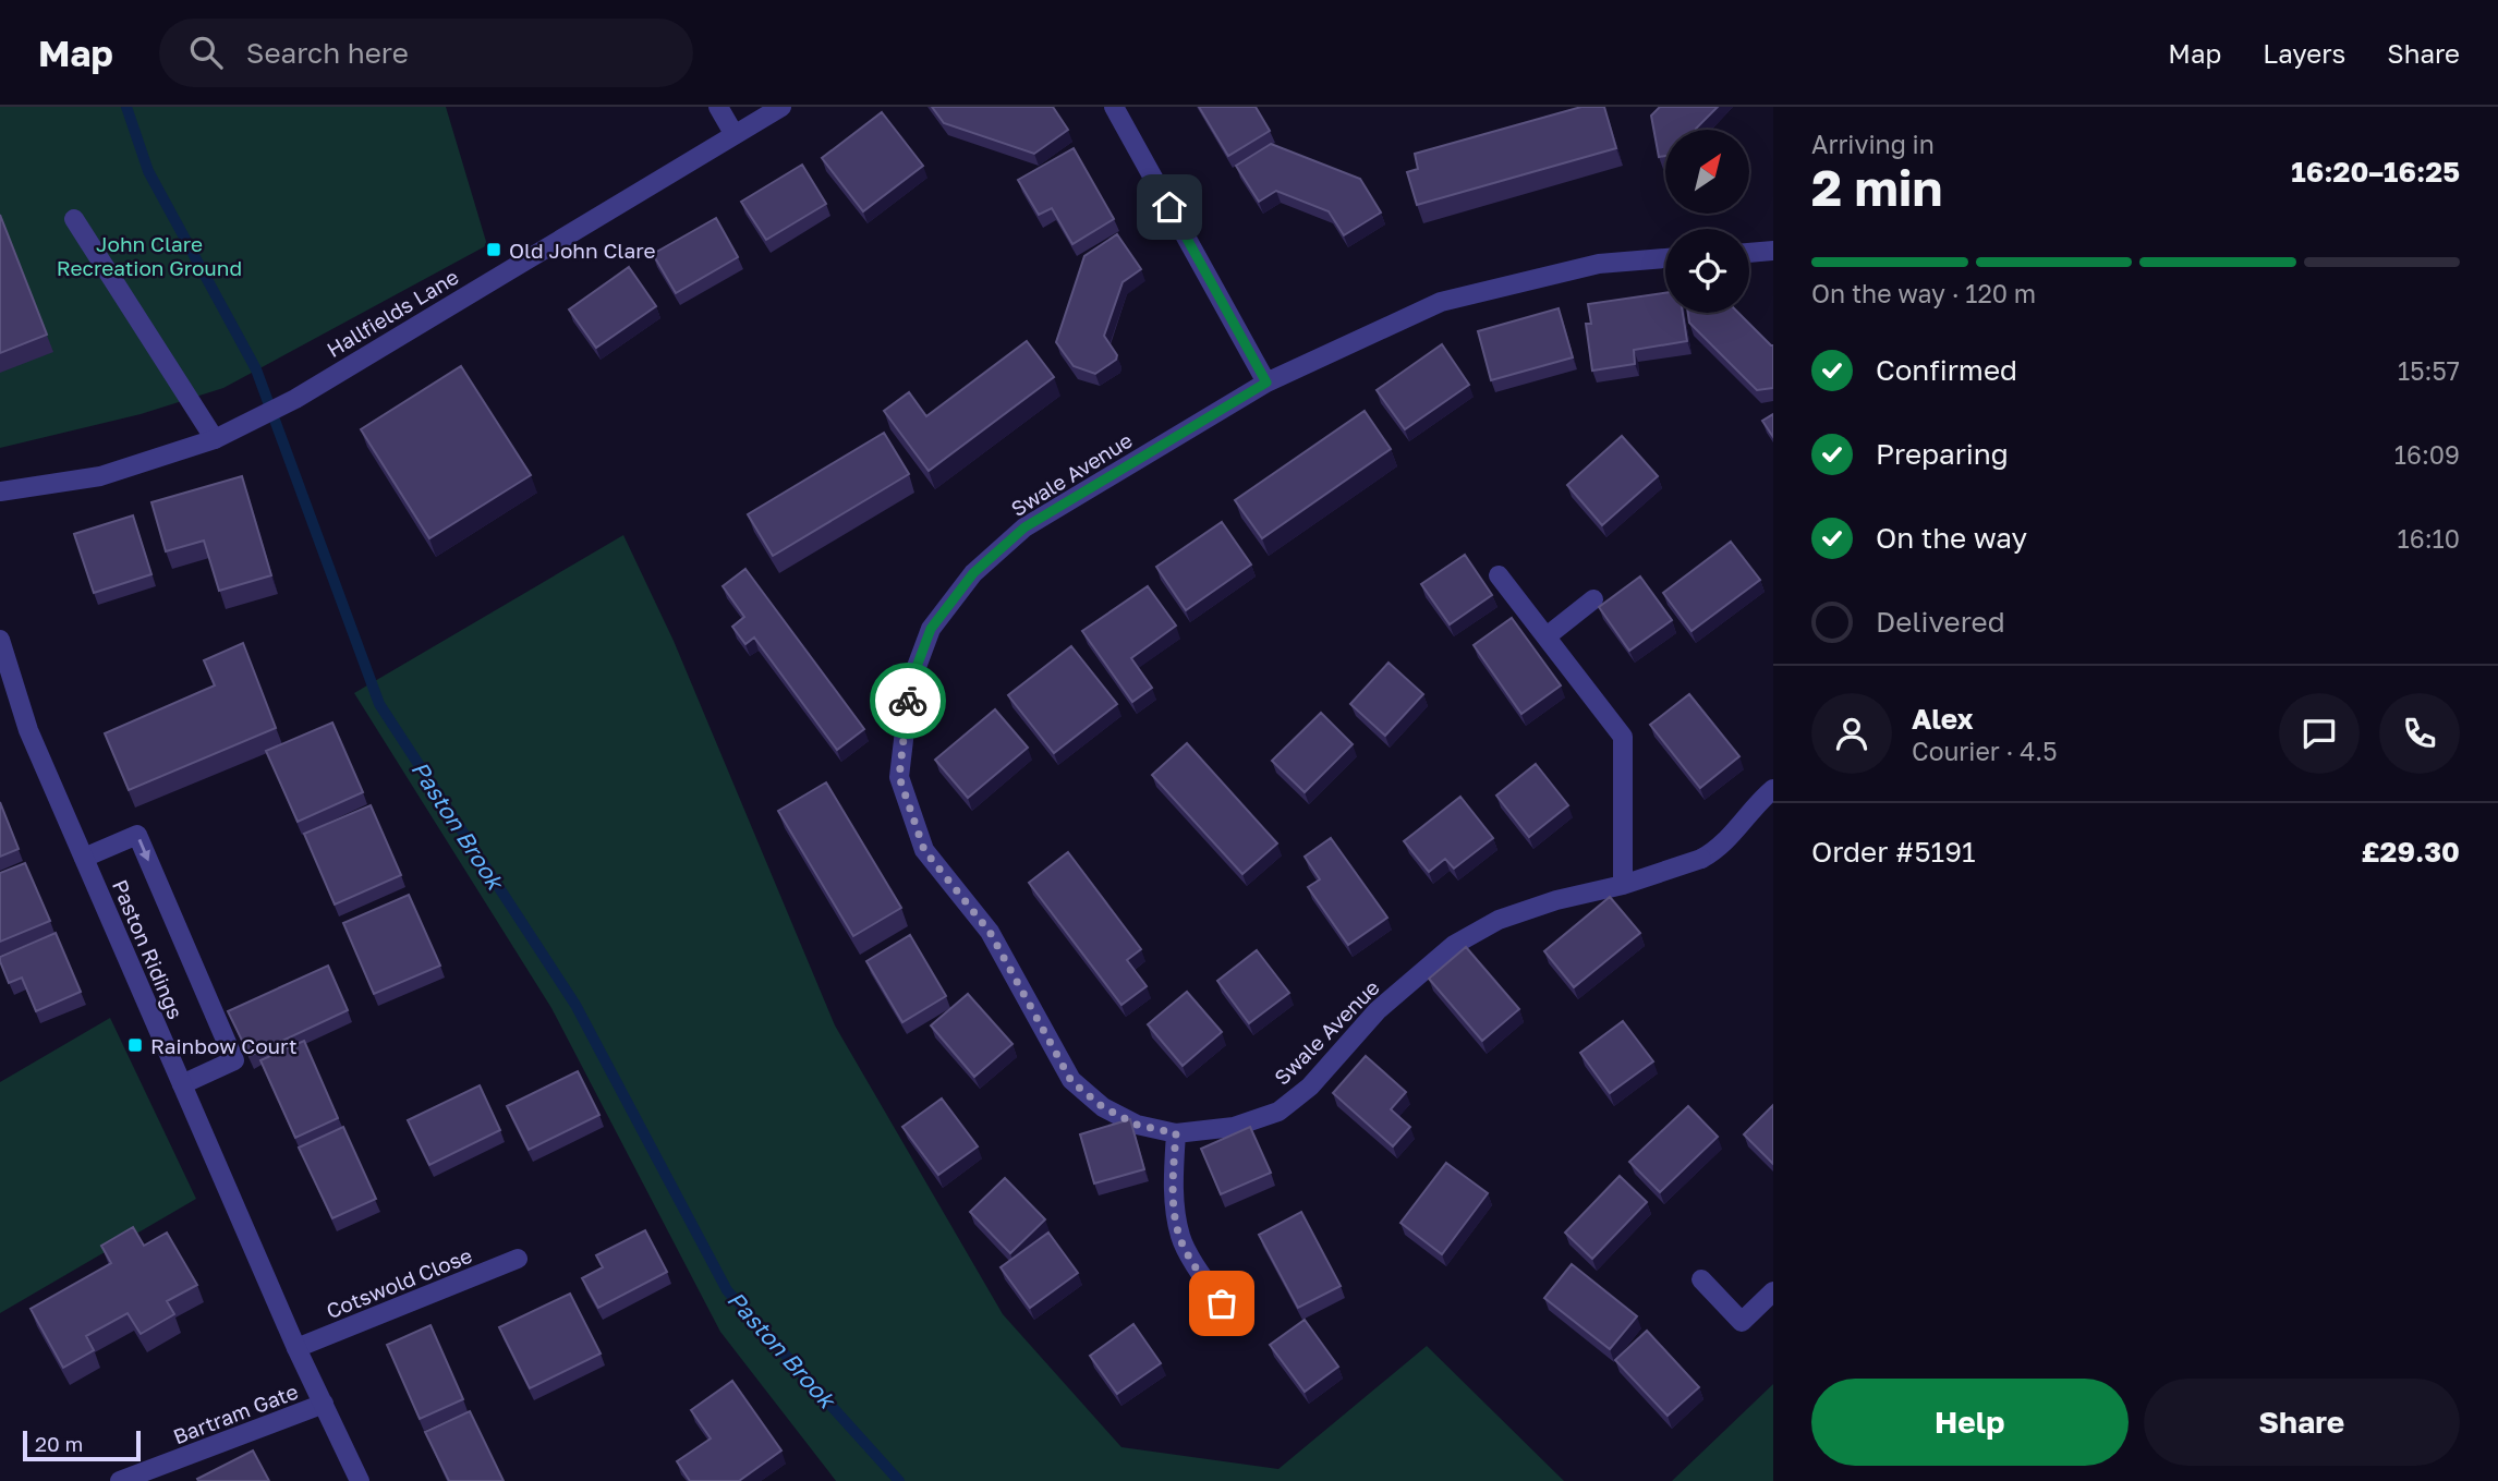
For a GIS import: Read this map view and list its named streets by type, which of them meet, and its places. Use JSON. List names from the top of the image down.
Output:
{
  "streets": {
    "street": [
      "Hallfields Lane",
      "Swale Avenue",
      "Paston Ridings",
      "Cotswold Close",
      "Bartram Gate"
    ]
  },
  "crossings": [
    ["Paston Ridings", "Cotswold Close"],
    ["Paston Ridings", "Bartram Gate"]
  ],
  "water": ["Paston Brook"],
  "parks": ["John Clare Recreation Ground"],
  "places": {
    "transit": ["Old John Clare", "Rainbow Court"]
  },
  "scale_bar": "20 m",
  "north": "top right",
  "page": {
    "header": "Map",
    "search": "Search here",
    "nav": ["Map", "Layers", "Share"],
    "heading": ["2 min", "Arriving in", "16:20–16:25"],
    "panel": [
      "Alex",
      "Courier · 4.5",
      "Order #5191",
      "£29.30"
    ],
    "bar": "On the way · 120 m",
    "list": [
      ["Confirmed", "15:57"],
      ["Preparing", "16:09"],
      ["On the way", "16:10"],
      "Delivered"
    ],
    "buttons": ["Help", "Share"],
    "scale": "20 m"
  }
}
